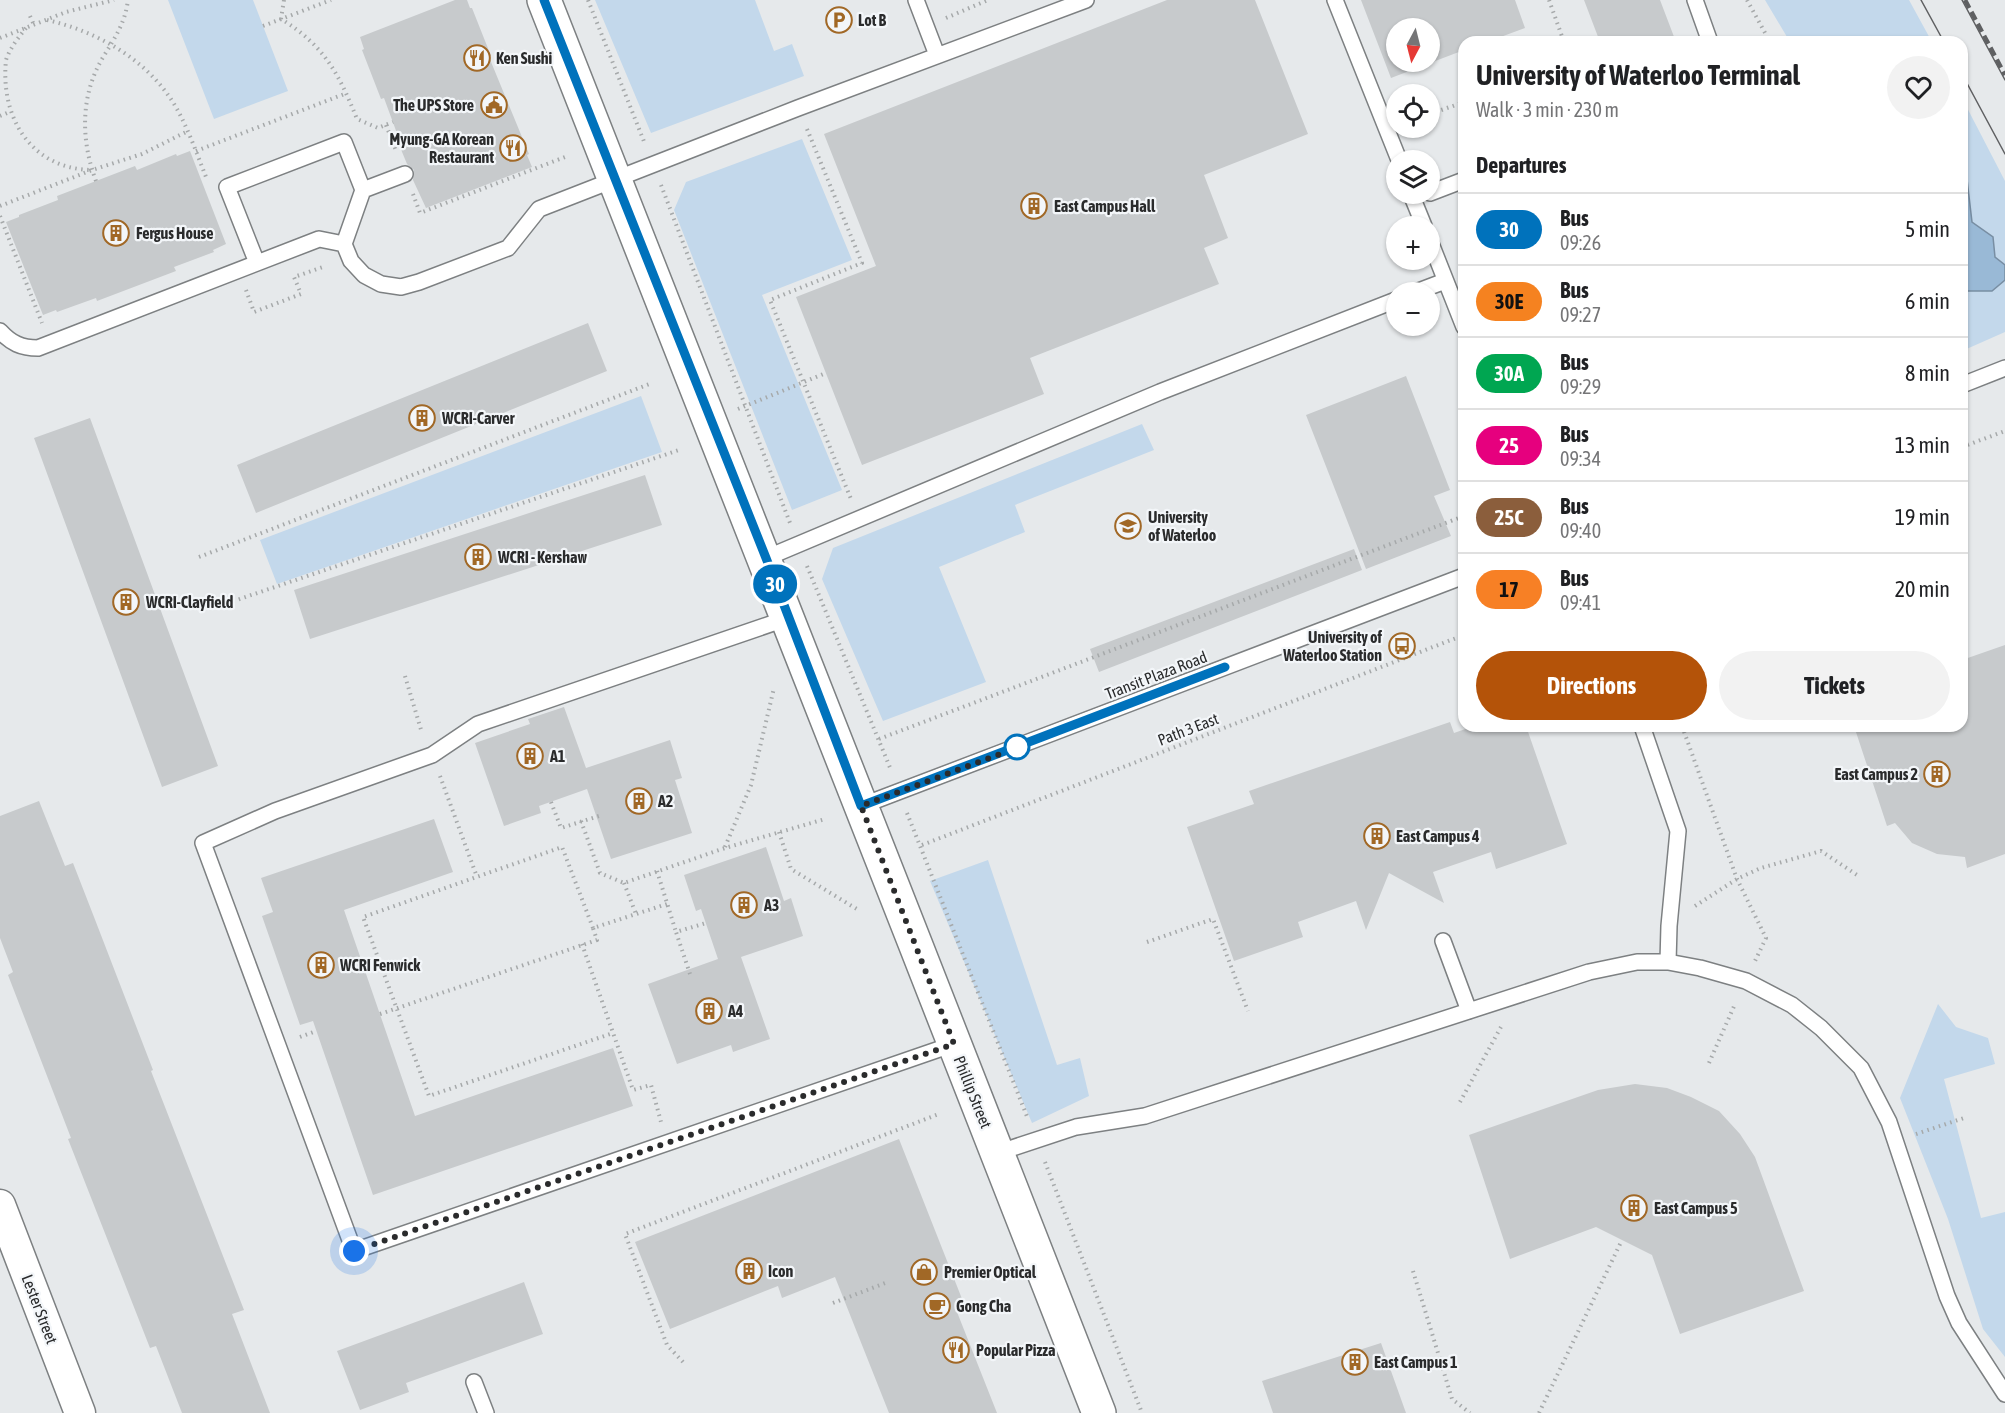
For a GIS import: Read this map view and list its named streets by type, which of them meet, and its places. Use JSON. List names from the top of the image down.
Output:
{
  "streets": {
    "street": ["Phillip Street", "Lester Street"],
    "lane": ["Transit Plaza Road"],
    "path": ["Path 3 East"]
  },
  "crossings": [
    ["Transit Plaza Road", "Phillip Street"]
  ],
  "places": {
    "parking": ["Lot B"],
    "restaurant": ["Ken Sushi", "Myung-GA Korean Restaurant", "Popular Pizza"],
    "public building": ["The UPS Store"],
    "building": [
      "East Campus Hall",
      "Fergus House",
      "WCRI-Carver",
      "WCRI - Kershaw",
      "WCRI-Clayfield",
      "A1",
      "East Campus 2",
      "A2",
      "East Campus 4",
      "A3",
      "WCRI Fenwick",
      "A4",
      "East Campus 5",
      "Icon",
      "East Campus 1"
    ],
    "school or university": ["University of Waterloo"],
    "bus stop": ["University of Waterloo Station"],
    "shop": ["Premier Optical"],
    "cafe": ["Gong Cha"]
  },
  "lines": ["bus line 30"],
  "north": "bottom",
  "page": {
    "on_map": "30",
    "map_buttons": ["+", "−"],
    "heading": [
      ["University of Waterloo Terminal", "Walk · 3 min · 230 m"],
      "Departures"
    ],
    "list": [
      {
        "mark": "30",
        "name": "Bus",
        "note": "09:26",
        "value": "5 min"
      },
      {
        "mark": "30E",
        "name": "Bus",
        "note": "09:27",
        "value": "6 min"
      },
      {
        "mark": "30A",
        "name": "Bus",
        "note": "09:29",
        "value": "8 min"
      },
      {
        "mark": "25",
        "name": "Bus",
        "note": "09:34",
        "value": "13 min"
      },
      {
        "mark": "25C",
        "name": "Bus",
        "note": "09:40",
        "value": "19 min"
      },
      {
        "mark": "17",
        "name": "Bus",
        "note": "09:41",
        "value": "20 min"
      }
    ],
    "buttons": ["Directions", "Tickets"]
  }
}
